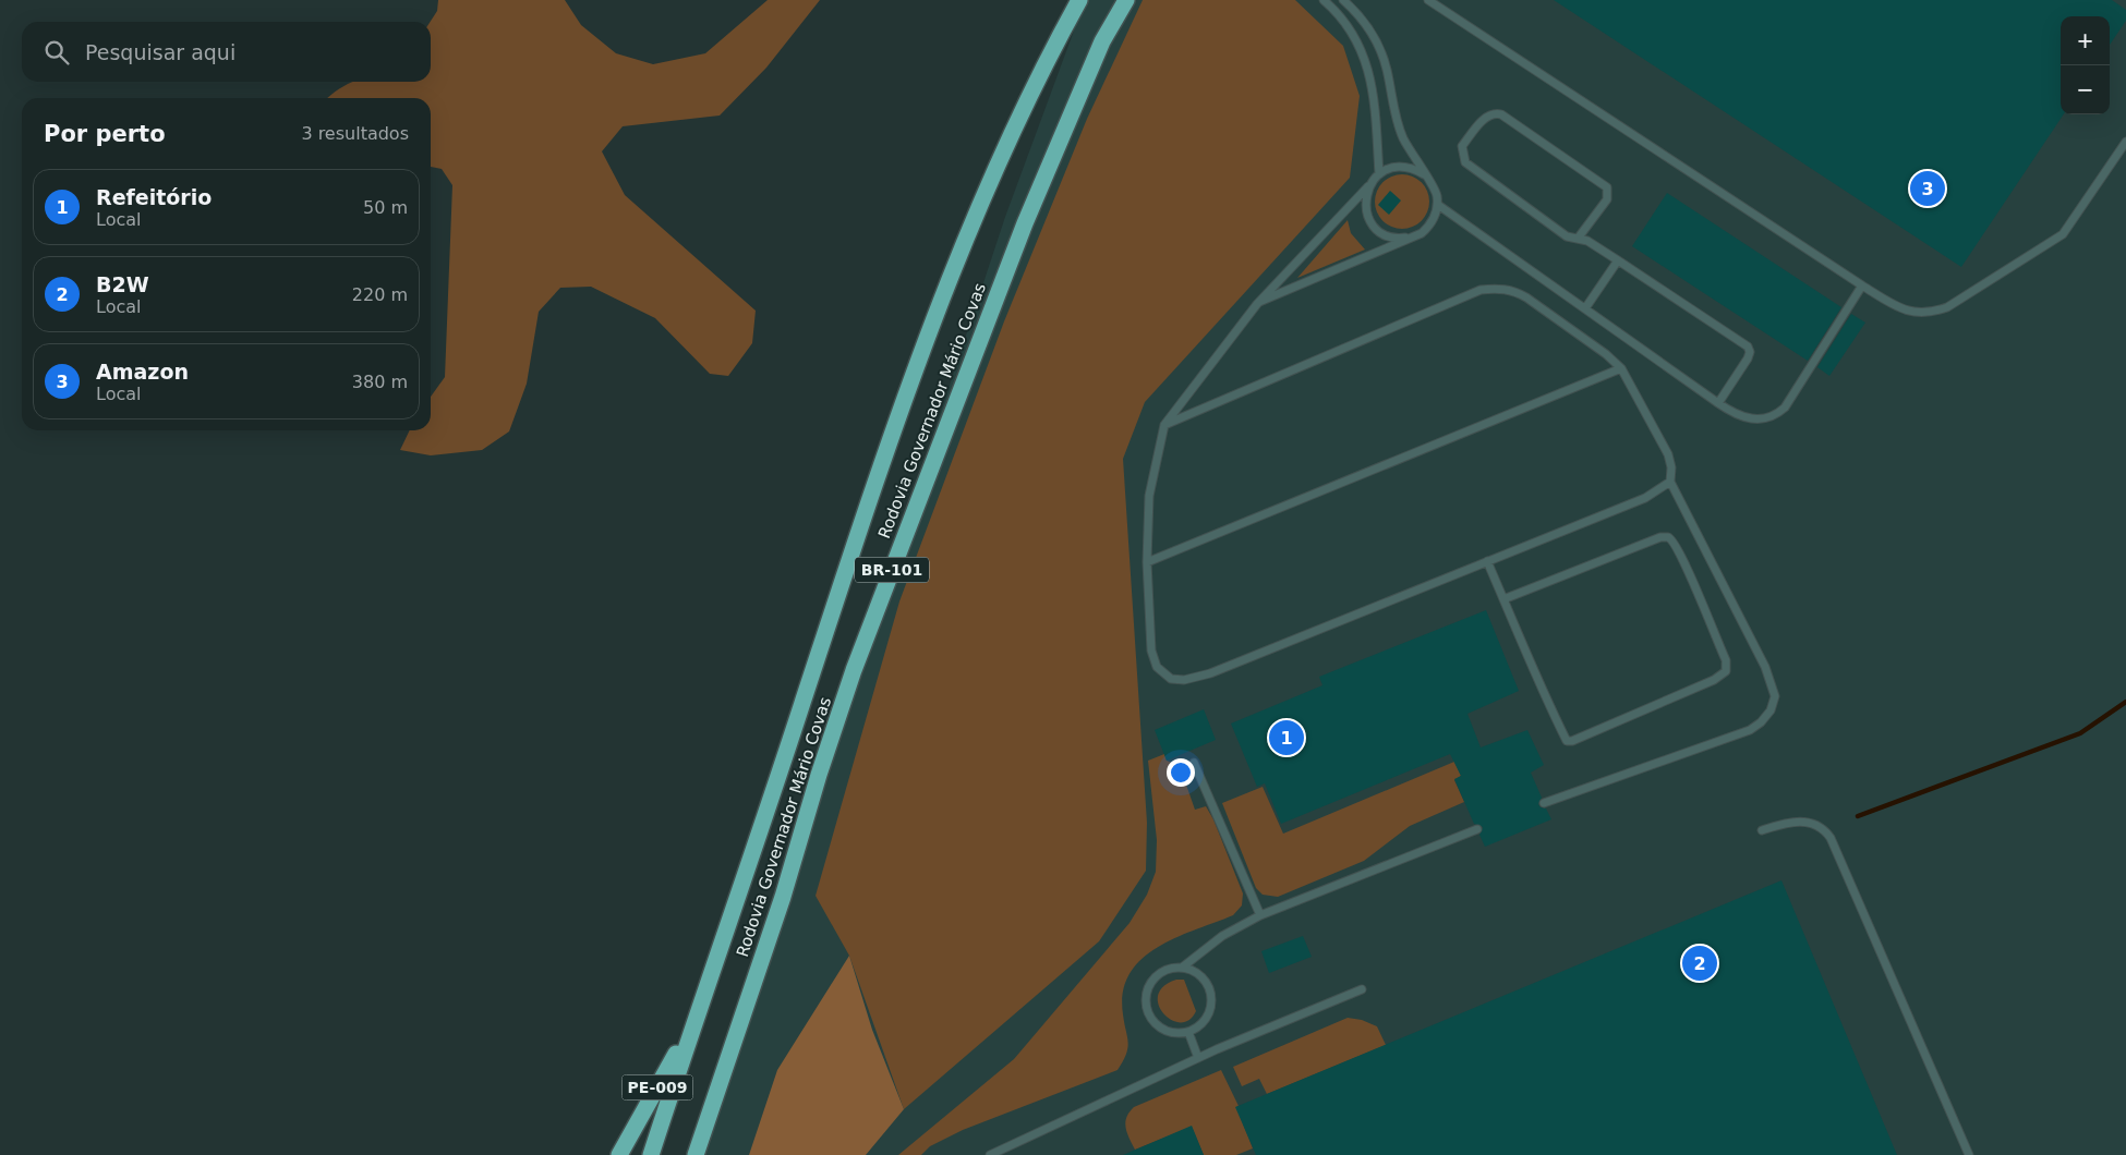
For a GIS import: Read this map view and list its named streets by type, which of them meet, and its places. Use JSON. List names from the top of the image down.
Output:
{
  "streets": {
    "highway": ["Rodovia Governador Mário Covas", "BR-101", "PE-009"]
  },
  "crossings": [
    ["Rodovia Governador Mário Covas", "PE-009"]
  ],
  "page": {
    "map_buttons": ["+", "−"],
    "search": "Pesquisar aqui",
    "heading": ["Por perto", "3 resultados"],
    "pins": ["3", "1", "2"],
    "list": [
      {
        "mark": "1",
        "name": "Refeitório",
        "note": "Local",
        "value": "50 m"
      },
      {
        "mark": "2",
        "name": "B2W",
        "note": "Local",
        "value": "220 m"
      },
      {
        "mark": "3",
        "name": "Amazon",
        "note": "Local",
        "value": "380 m"
      }
    ]
  }
}
